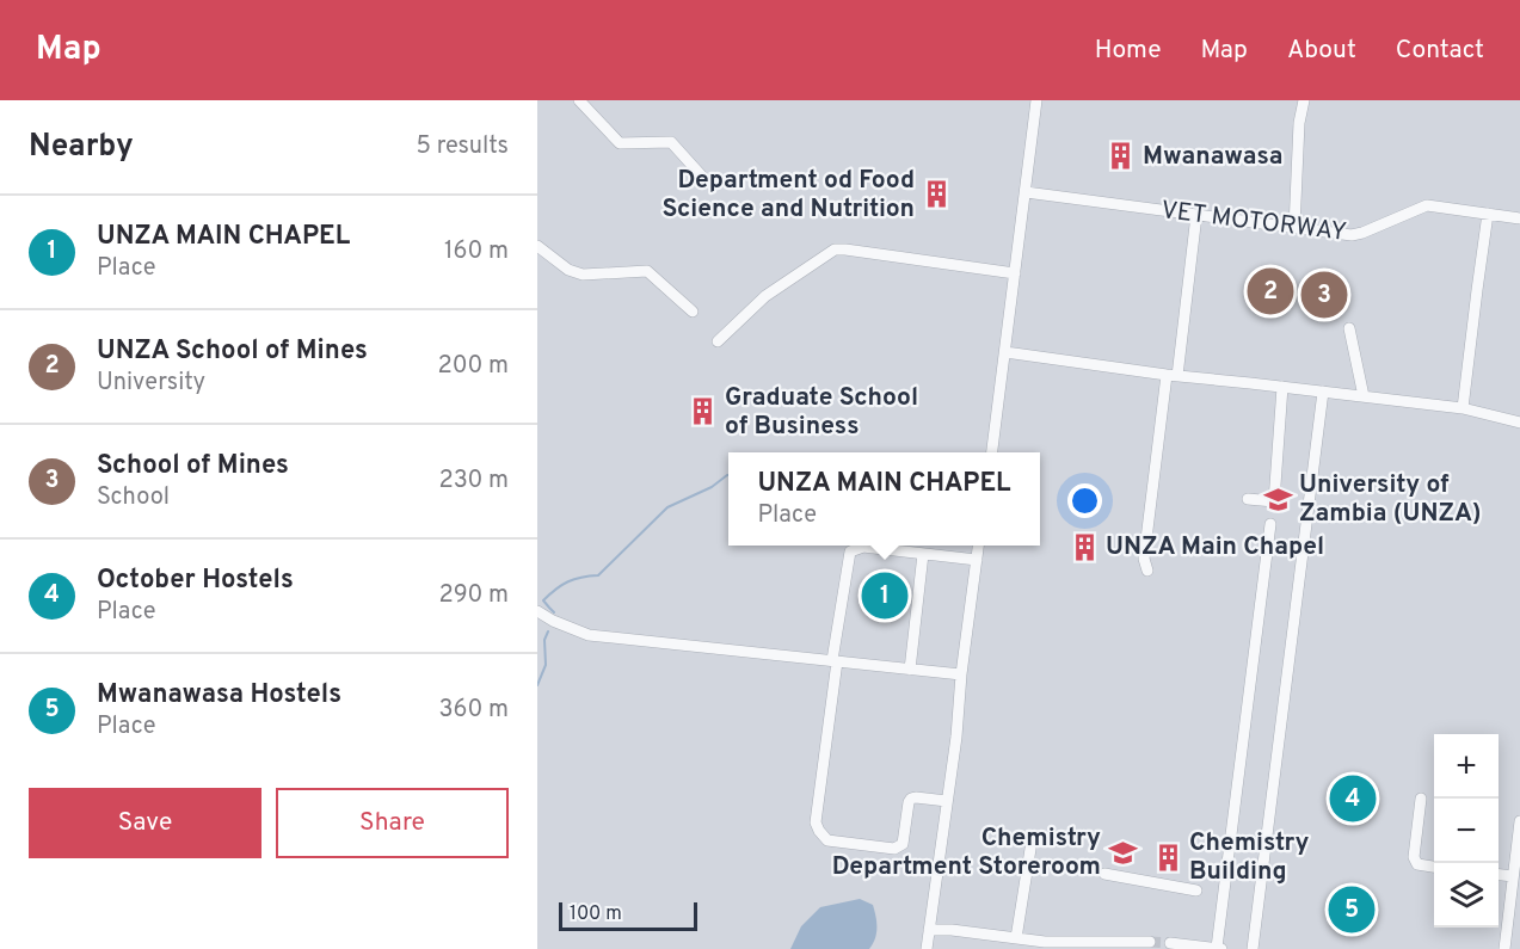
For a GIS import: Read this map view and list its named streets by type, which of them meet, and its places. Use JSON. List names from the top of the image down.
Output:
{
  "streets": {
    "street": ["VET MOTORWAY"]
  },
  "places": {
    "building": [
      "Mwanawasa",
      "Department od Food Science and Nutrition",
      "Graduate School of Business",
      "UNZA Main Chapel",
      "Chemistry Building"
    ],
    "school or university": ["University of Zambia (UNZA)", "Chemistry Department Storeroom"]
  },
  "scale_bar": "100 m",
  "page": {
    "header": "Map",
    "nav": [
      "Home",
      "Map",
      "About",
      "Contact"
    ],
    "heading": ["Nearby", "5 results"],
    "list": [
      {
        "mark": "1",
        "name": "UNZA MAIN CHAPEL",
        "note": "Place",
        "value": "160 m"
      },
      {
        "mark": "2",
        "name": "UNZA School of Mines",
        "note": "University",
        "value": "200 m"
      },
      {
        "mark": "3",
        "name": "School of Mines",
        "note": "School",
        "value": "230 m"
      },
      {
        "mark": "4",
        "name": "October Hostels",
        "note": "Place",
        "value": "290 m"
      },
      {
        "mark": "5",
        "name": "Mwanawasa Hostels",
        "note": "Place",
        "value": "360 m"
      }
    ],
    "pins": [
      "2",
      "3",
      "1",
      "4",
      "5"
    ],
    "popup": ["UNZA MAIN CHAPEL", "Place"],
    "map_buttons": ["+", "−"],
    "buttons": ["Save", "Share"],
    "scale": "100 m"
  }
}
